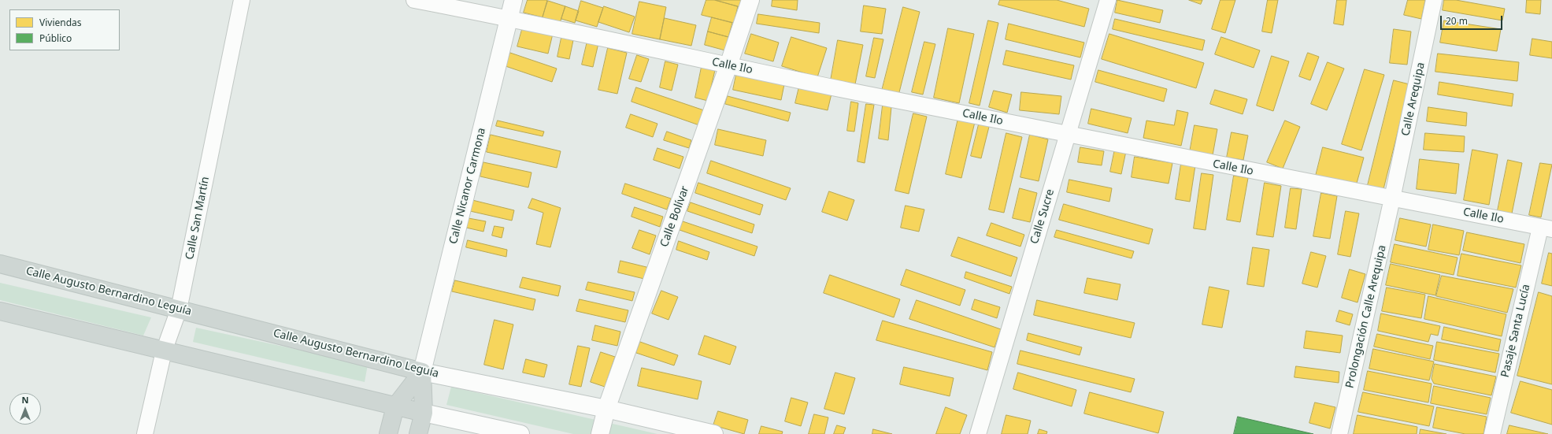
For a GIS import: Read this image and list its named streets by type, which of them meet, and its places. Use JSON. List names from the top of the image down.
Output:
{
  "streets": {
    "main road": ["Calle Augusto Bernardino Leguía"],
    "street": [
      "Calle Ilo",
      "Calle Arequipa",
      "Calle Nicanor Carmona",
      "Calle Bolívar",
      "Calle Sucre",
      "Calle San Martín",
      "Prolongación Calle Arequipa",
      "Pasaje Santa Lucía"
    ]
  },
  "crossings": [
    ["Calle Ilo", "Calle Arequipa"],
    ["Calle Ilo", "Calle Nicanor Carmona"],
    ["Calle Ilo", "Calle Bolívar"],
    ["Calle Ilo", "Calle Sucre"],
    ["Calle Ilo", "Prolongación Calle Arequipa"],
    ["Calle Ilo", "Pasaje Santa Lucía"],
    ["Calle Arequipa", "Prolongación Calle Arequipa"],
    ["Calle Nicanor Carmona", "Calle Augusto Bernardino Leguía"],
    ["Calle Bolívar", "Calle Augusto Bernardino Leguía"],
    ["Calle San Martín", "Calle Augusto Bernardino Leguía"]
  ],
  "legend": ["Viviendas", "Público"],
  "scale_bar": "20 m",
  "north": "top"
}
